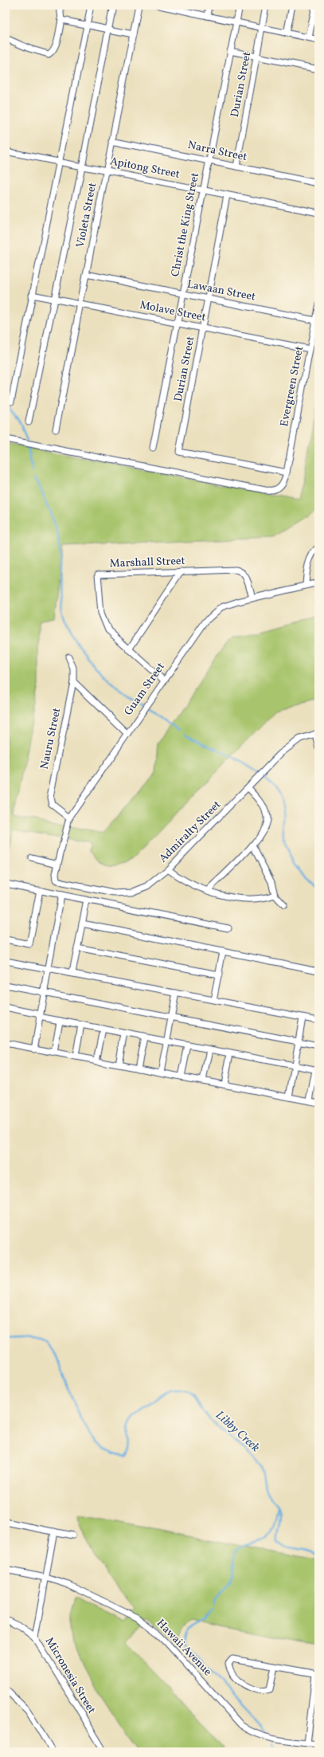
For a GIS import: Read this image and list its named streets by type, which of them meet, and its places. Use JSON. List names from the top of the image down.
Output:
{
  "streets": {
    "street": [
      "Durian Street",
      "Narra Street",
      "Apitong Street",
      "Violeta Street",
      "Christ the King Street",
      "Lawaan Street",
      "Molave Street",
      "Evergreen Street",
      "Marshall Street",
      "Guam Street",
      "Nauru Street",
      "Admiralty Street",
      "Hawaii Avenue",
      "Micronesia Street"
    ]
  },
  "crossings": [
    ["Durian Street", "Narra Street"],
    ["Durian Street", "Apitong Street"],
    ["Durian Street", "Lawaan Street"],
    ["Durian Street", "Molave Street"],
    ["Durian Street", "Evergreen Street"],
    ["Narra Street", "Violeta Street"],
    ["Narra Street", "Christ the King Street"],
    ["Apitong Street", "Violeta Street"],
    ["Apitong Street", "Christ the King Street"],
    ["Violeta Street", "Lawaan Street"],
    ["Violeta Street", "Molave Street"],
    ["Christ the King Street", "Lawaan Street"],
    ["Christ the King Street", "Molave Street"],
    ["Lawaan Street", "Evergreen Street"],
    ["Molave Street", "Evergreen Street"],
    ["Marshall Street", "Guam Street"],
    ["Guam Street", "Nauru Street"],
    ["Guam Street", "Admiralty Street"],
    ["Hawaii Avenue", "Micronesia Street"]
  ],
  "water": ["Libby Creek"]
}
